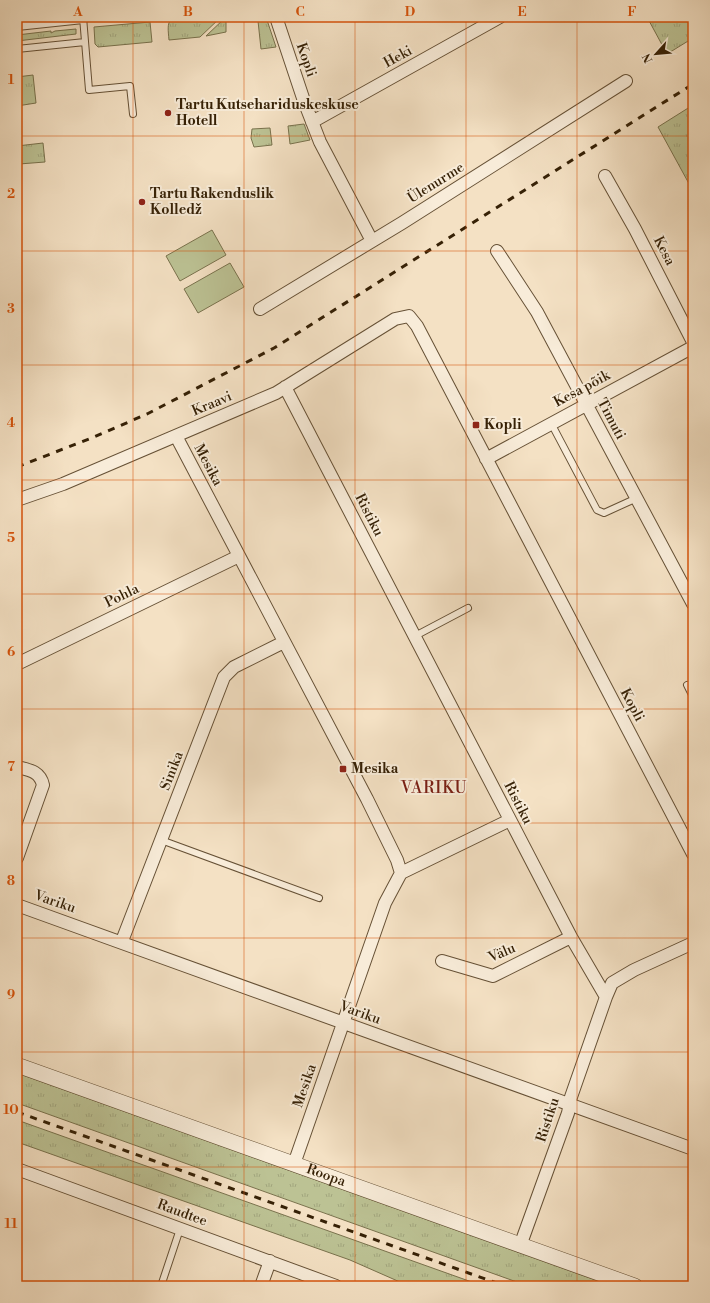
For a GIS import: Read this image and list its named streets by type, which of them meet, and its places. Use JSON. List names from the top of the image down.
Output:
{
  "streets": {
    "street": [
      "Heki",
      "Kopli",
      "Ülenurme",
      "Kesa",
      "Kesa põik",
      "Kraavi",
      "Timuti",
      "Mesika",
      "Ristiku",
      "Pohla",
      "Sinika",
      "Variku",
      "Välu",
      "Roopa",
      "Raudtee"
    ]
  },
  "crossings": [
    ["Heki", "Kopli"],
    ["Kopli", "Ülenurme"],
    ["Kopli", "Kesa põik"],
    ["Kopli", "Kraavi"],
    ["Kesa põik", "Timuti"],
    ["Kraavi", "Mesika"],
    ["Kraavi", "Ristiku"],
    ["Mesika", "Pohla"],
    ["Mesika", "Sinika"],
    ["Mesika", "Variku"],
    ["Mesika", "Roopa"],
    ["Ristiku", "Variku"],
    ["Ristiku", "Välu"],
    ["Ristiku", "Roopa"],
    ["Sinika", "Variku"]
  ],
  "districts": ["VARIKU"],
  "places": {
    "other": ["Tartu Kutsehariduskeskuse Hotell", "Tartu Rakenduslik Kolledž"],
    "transit": ["Kopli", "Mesika"]
  },
  "north": "bottom left",
  "grid": {
    "columns": [
      "A",
      "B",
      "C",
      "D",
      "E",
      "F"
    ],
    "rows": [
      "1",
      "2",
      "3",
      "4",
      "5",
      "6",
      "7",
      "8",
      "9",
      "10",
      "11"
    ]
  }
}
